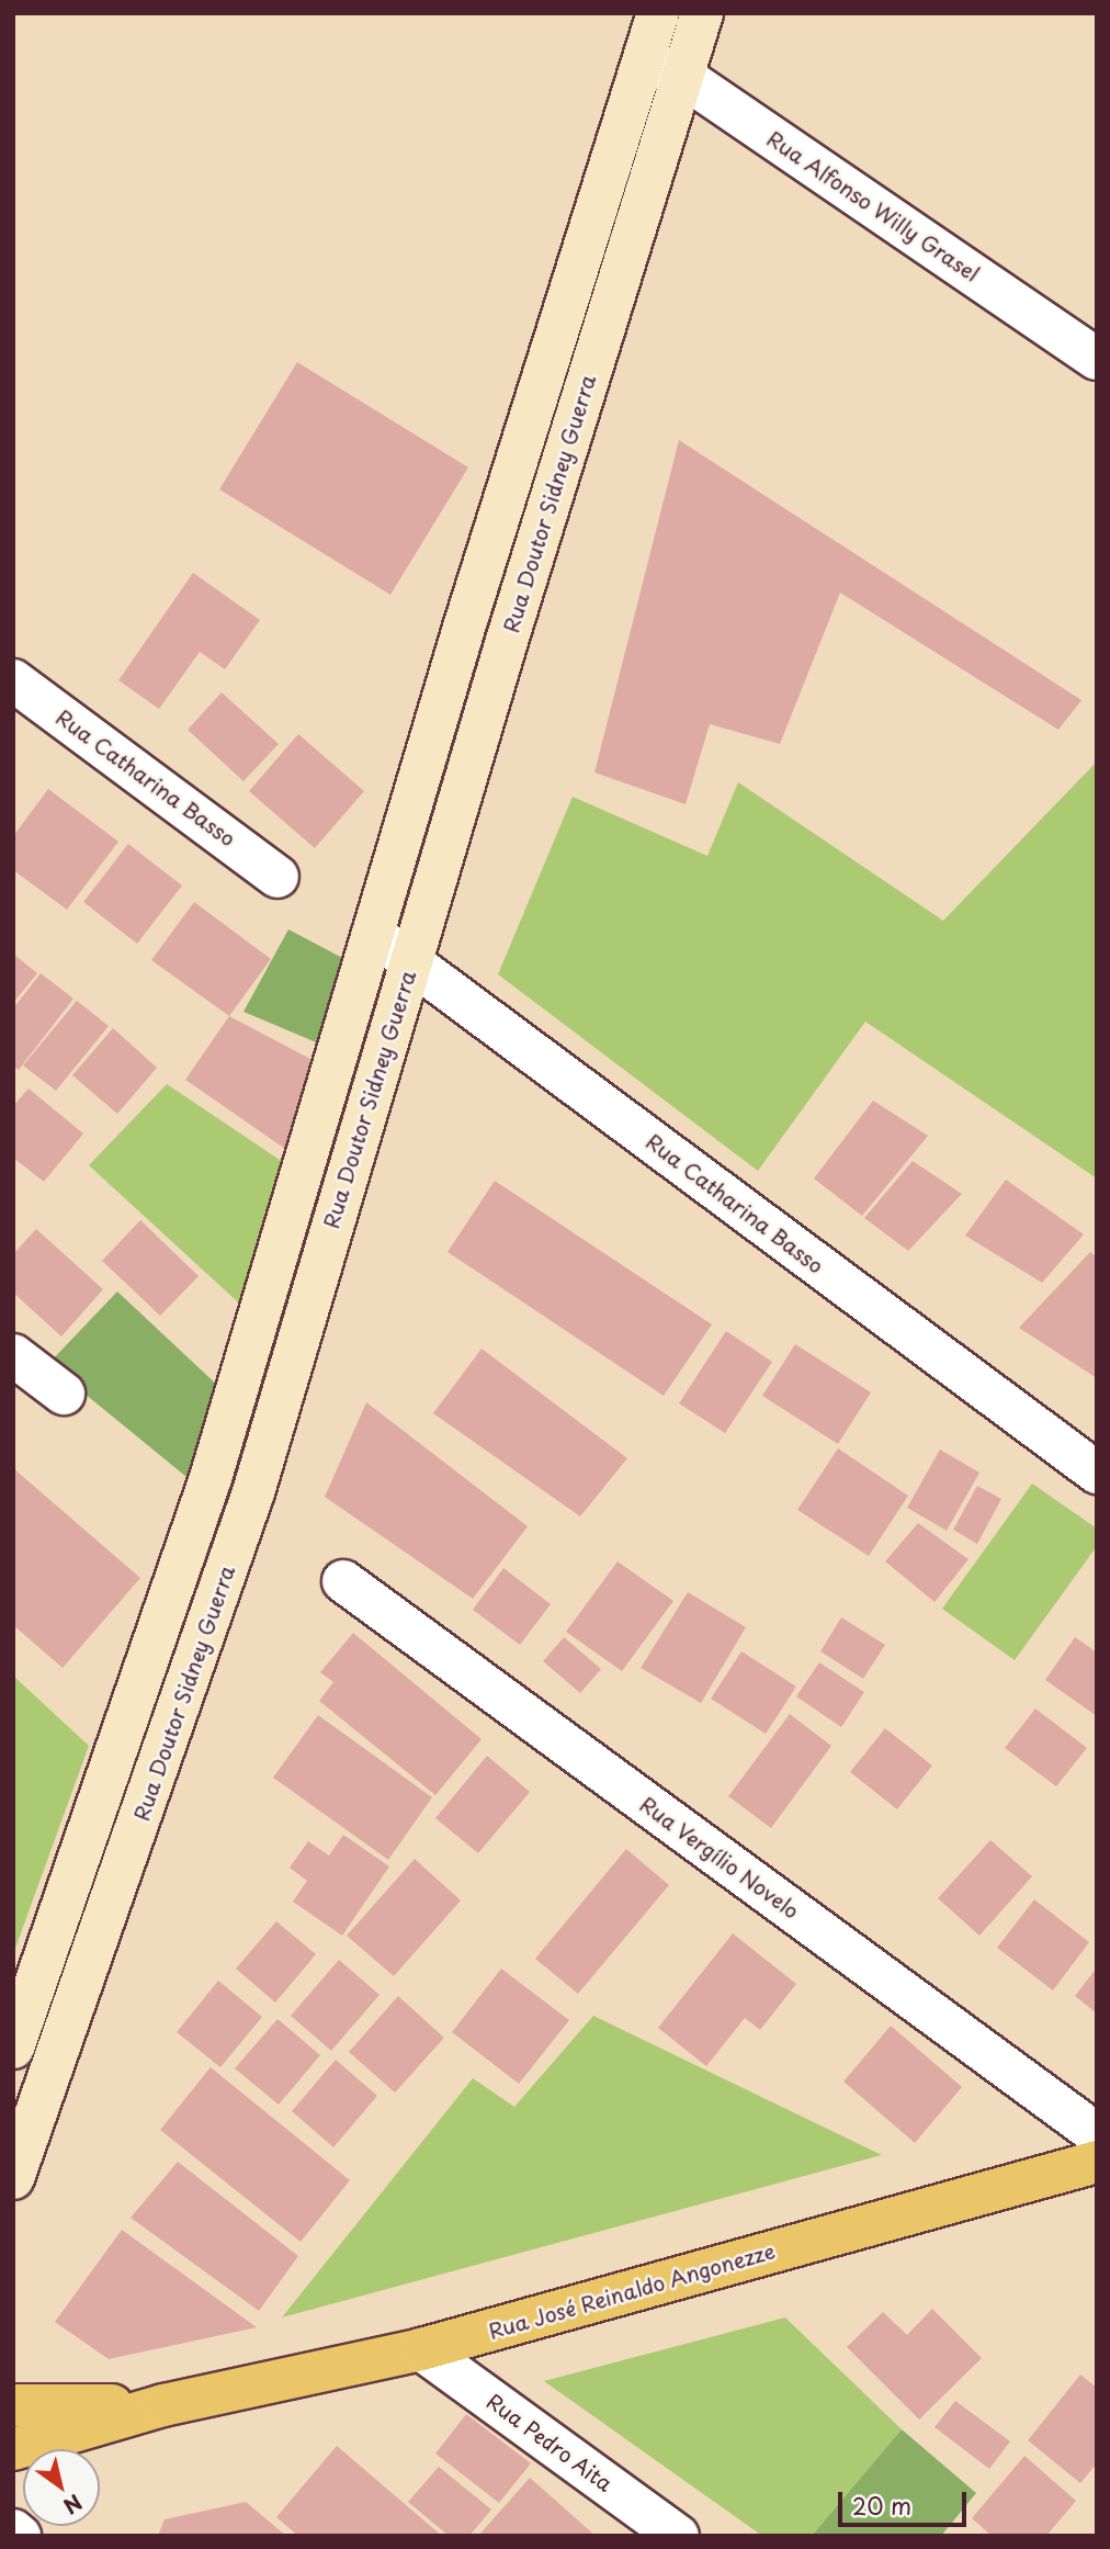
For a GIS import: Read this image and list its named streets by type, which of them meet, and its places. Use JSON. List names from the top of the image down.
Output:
{
  "streets": {
    "main road": ["Rua Doutor Sidney Guerra", "Rua José Reinaldo Angonezze"],
    "street": [
      "Rua Alfonso Willy Grasel",
      "Rua Catharina Basso",
      "Rua Vergílio Novelo",
      "Rua Pedro Aita"
    ]
  },
  "crossings": [
    ["Rua Alfonso Willy Grasel", "Rua Doutor Sidney Guerra"],
    ["Rua Doutor Sidney Guerra", "Rua Catharina Basso"],
    ["Rua José Reinaldo Angonezze", "Rua Pedro Aita"]
  ],
  "scale_bar": "20 m",
  "north": "bottom right"
}
